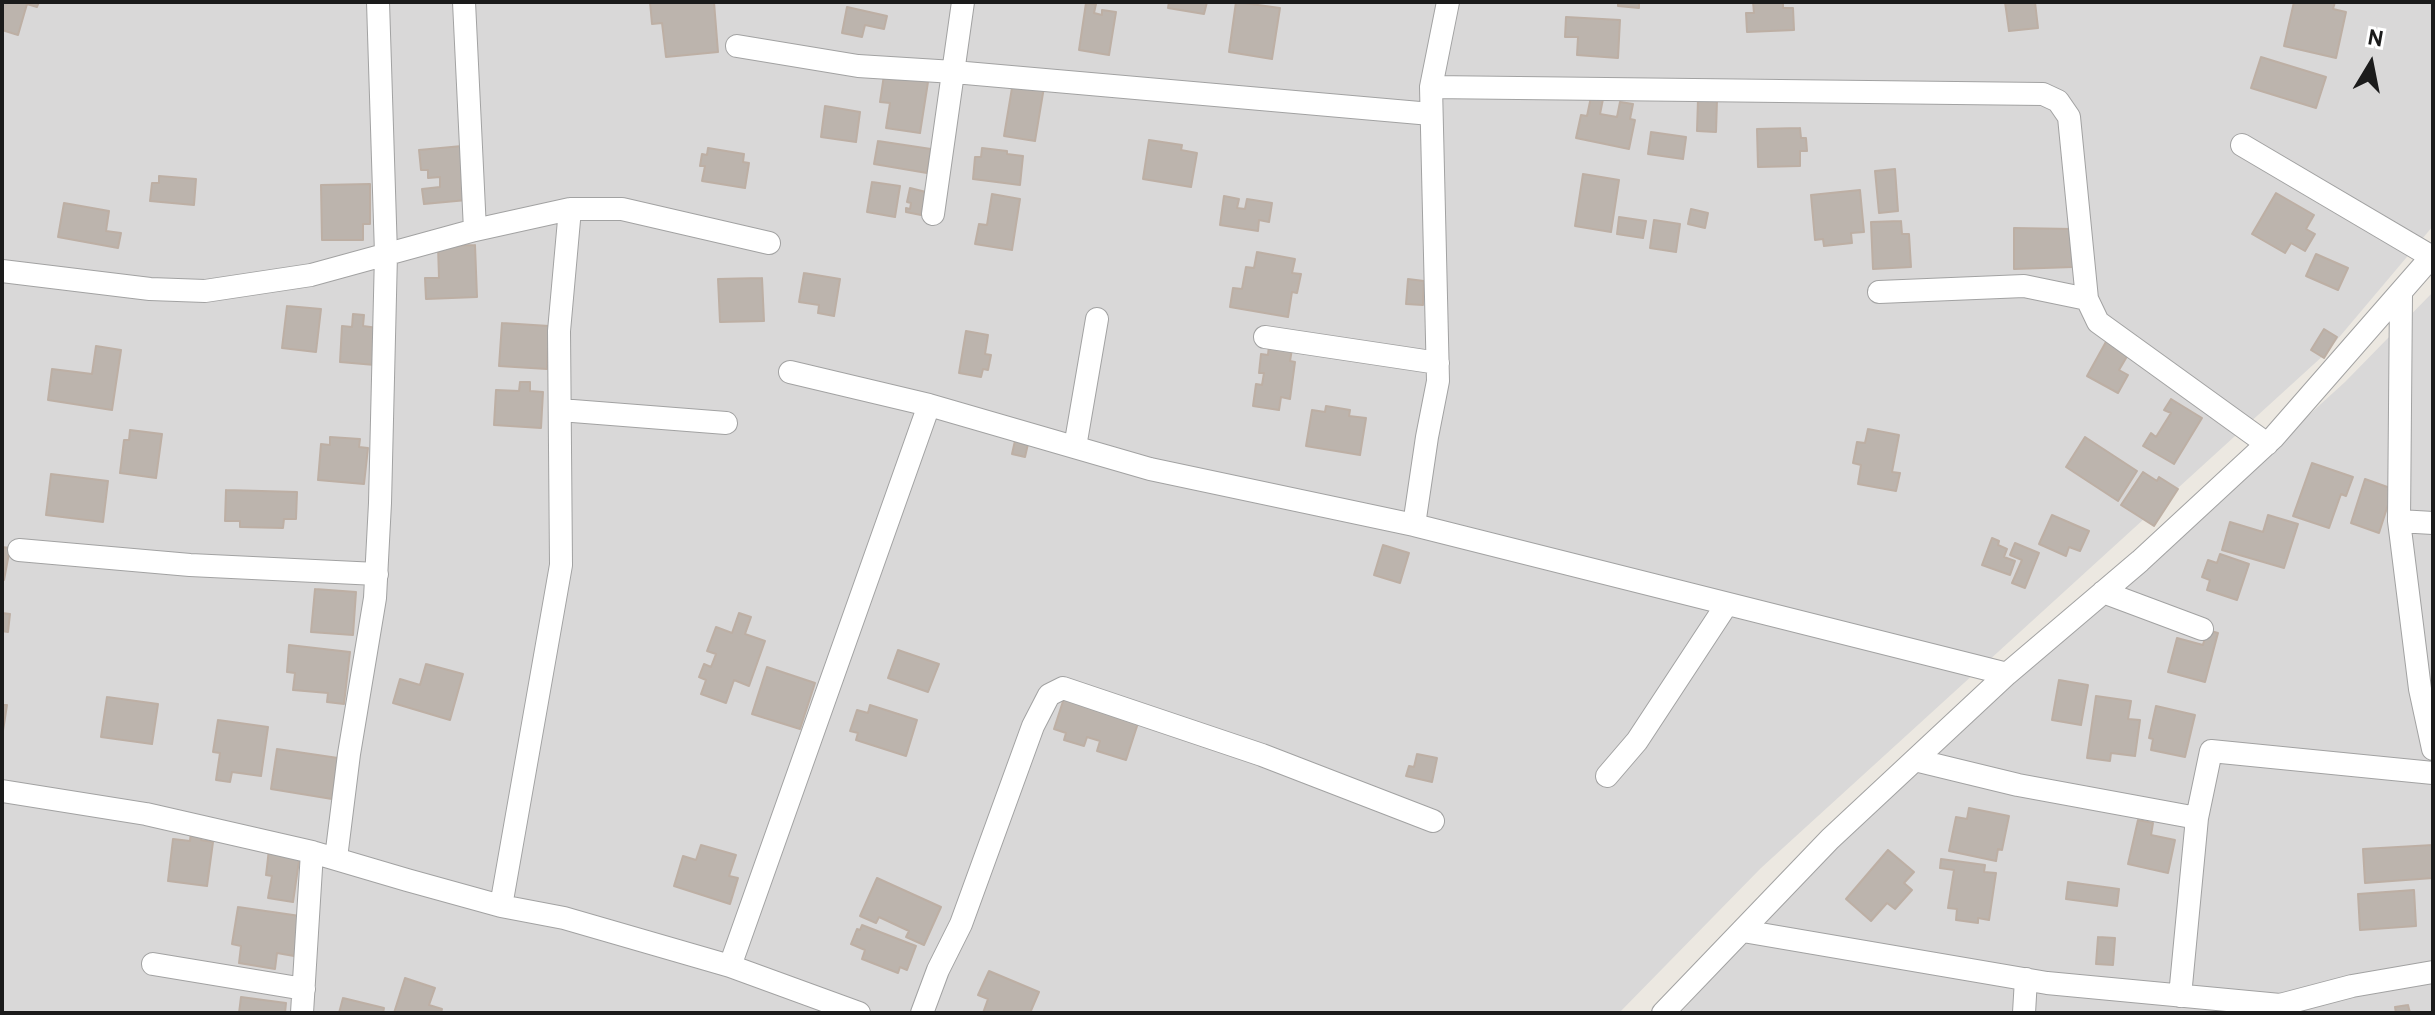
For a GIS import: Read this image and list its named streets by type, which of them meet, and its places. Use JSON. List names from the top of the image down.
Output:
{
  "north": "top"
}
